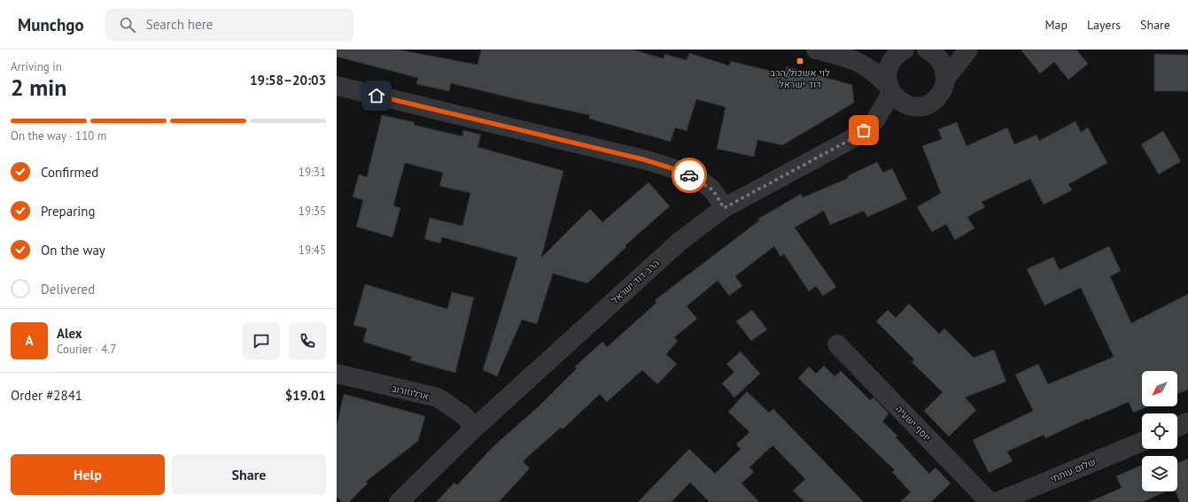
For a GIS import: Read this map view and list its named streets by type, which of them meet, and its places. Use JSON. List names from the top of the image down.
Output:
{
  "streets": {
    "street": [
      "הרב דוד ישראל",
      "ארלוזורוב",
      "יוסף ישעיה",
      "שלום עותמי"
    ]
  },
  "crossings": [
    ["הרב דוד ישראל", "ארלוזורוב"]
  ],
  "places": {
    "transit": ["לוי אשכול/הרב דוד ישראל"]
  },
  "north": "bottom left",
  "page": {
    "header": "Munchgo",
    "search": "Search here",
    "nav": ["Map", "Layers", "Share"],
    "heading": ["2 min", "Arriving in", "19:58–20:03"],
    "panel": [
      "Alex",
      "Courier · 4.7",
      "Order #2841",
      "$19.01"
    ],
    "bar": "On the way · 110 m",
    "list": [
      ["Confirmed", "19:31"],
      ["Preparing", "19:35"],
      ["On the way", "19:45"],
      "Delivered"
    ],
    "round": "A",
    "buttons": ["Help", "Share"]
  }
}
